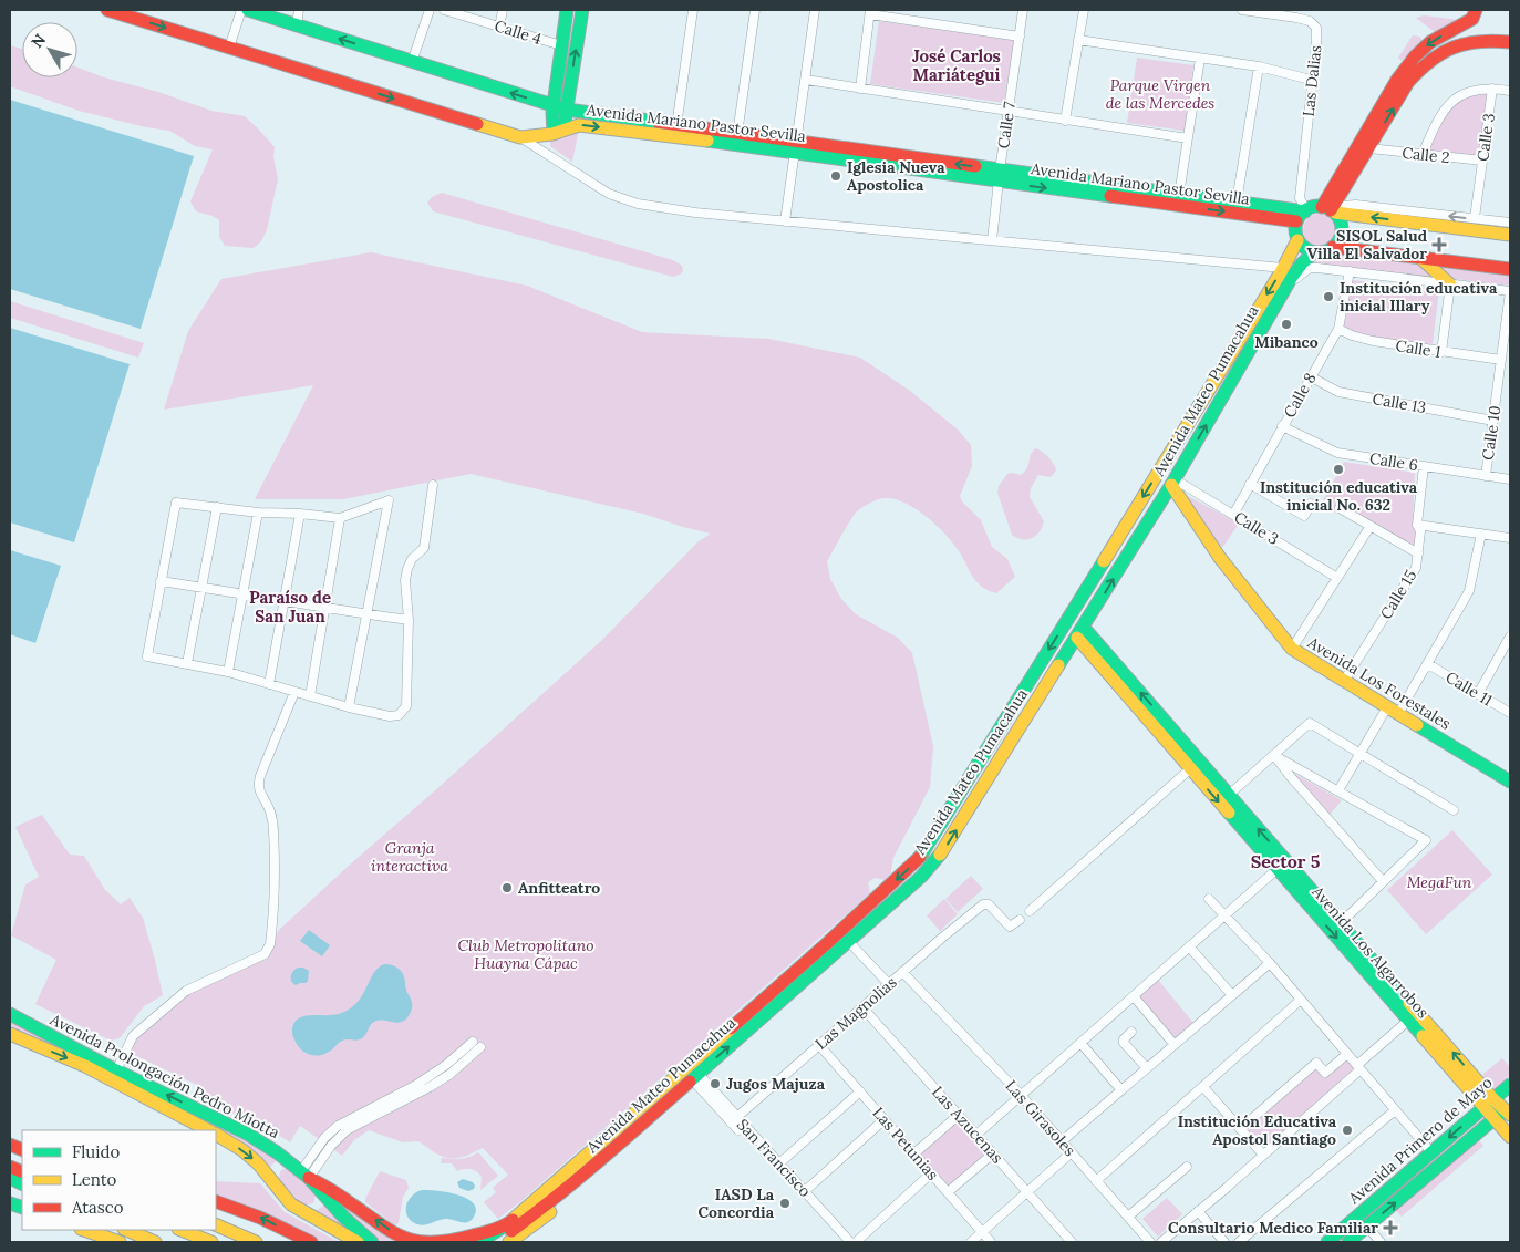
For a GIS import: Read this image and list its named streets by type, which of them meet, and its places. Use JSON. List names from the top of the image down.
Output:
{
  "streets": {
    "main road": [
      "Avenida Mariano Pastor Sevilla",
      "Avenida Mateo Pumacahua",
      "Avenida Los Forestales",
      "Avenida Los Algarrobos",
      "Avenida Prolongación Pedro Miotta",
      "Avenida Primero de Mayo"
    ],
    "street": [
      "Calle 4",
      "Las Dalias",
      "Calle 7",
      "Calle 3",
      "Calle 2",
      "Calle 1",
      "Calle 8",
      "Calle 13",
      "Calle 10",
      "Calle 6",
      "Calle 15",
      "Calle 11",
      "Las Magnolias",
      "Las Girasoles",
      "Las Azucenas",
      "Las Petunias",
      "San Francisco"
    ]
  },
  "crossings": [
    ["Las Dalias", "Avenida Mariano Pastor Sevilla"],
    ["Las Dalias", "Avenida Mateo Pumacahua"],
    ["Avenida Mariano Pastor Sevilla", "Calle 7"],
    ["Avenida Mariano Pastor Sevilla", "Avenida Mateo Pumacahua"],
    ["Calle 3", "Calle 2"],
    ["Calle 3", "Avenida Mateo Pumacahua"],
    ["Calle 3", "Calle 8"],
    ["Calle 3", "Avenida Los Forestales"],
    ["Calle 1", "Calle 8"],
    ["Calle 1", "Calle 10"],
    ["Avenida Mateo Pumacahua", "Avenida Los Forestales"],
    ["Avenida Mateo Pumacahua", "Avenida Los Algarrobos"],
    ["Avenida Mateo Pumacahua", "San Francisco"],
    ["Calle 8", "Calle 13"],
    ["Calle 8", "Calle 6"],
    ["Calle 13", "Calle 10"],
    ["Calle 10", "Calle 6"],
    ["Calle 6", "Calle 15"],
    ["Calle 15", "Avenida Los Forestales"],
    ["Avenida Los Algarrobos", "Avenida Primero de Mayo"],
    ["Las Magnolias", "Las Girasoles"],
    ["Las Magnolias", "Las Azucenas"],
    ["Las Magnolias", "Las Petunias"],
    ["Las Magnolias", "San Francisco"]
  ],
  "districts": ["José Carlos Mariátegui", "Paraíso de San Juan", "Sector 5"],
  "parks": [
    "Parque Virgen de las Mercedes",
    "Granja interactiva",
    "MegaFun",
    "Club Metropolitano Huayna Cápac"
  ],
  "places": {
    "other": [
      "Iglesia Nueva Apostolica",
      "Institución educativa inicial Illary",
      "Mibanco",
      "Institución educativa inicial No. 632",
      "Anfitteatro",
      "Jugos Majuza",
      "Institución Educativa Apostol Santiago",
      "IASD La Concordia"
    ],
    "health": ["SISOL Salud Villa El Salvador", "Consultario Medico Familiar"]
  },
  "legend": ["Fluido", "Lento", "Atasco"],
  "north": "top left"
}
